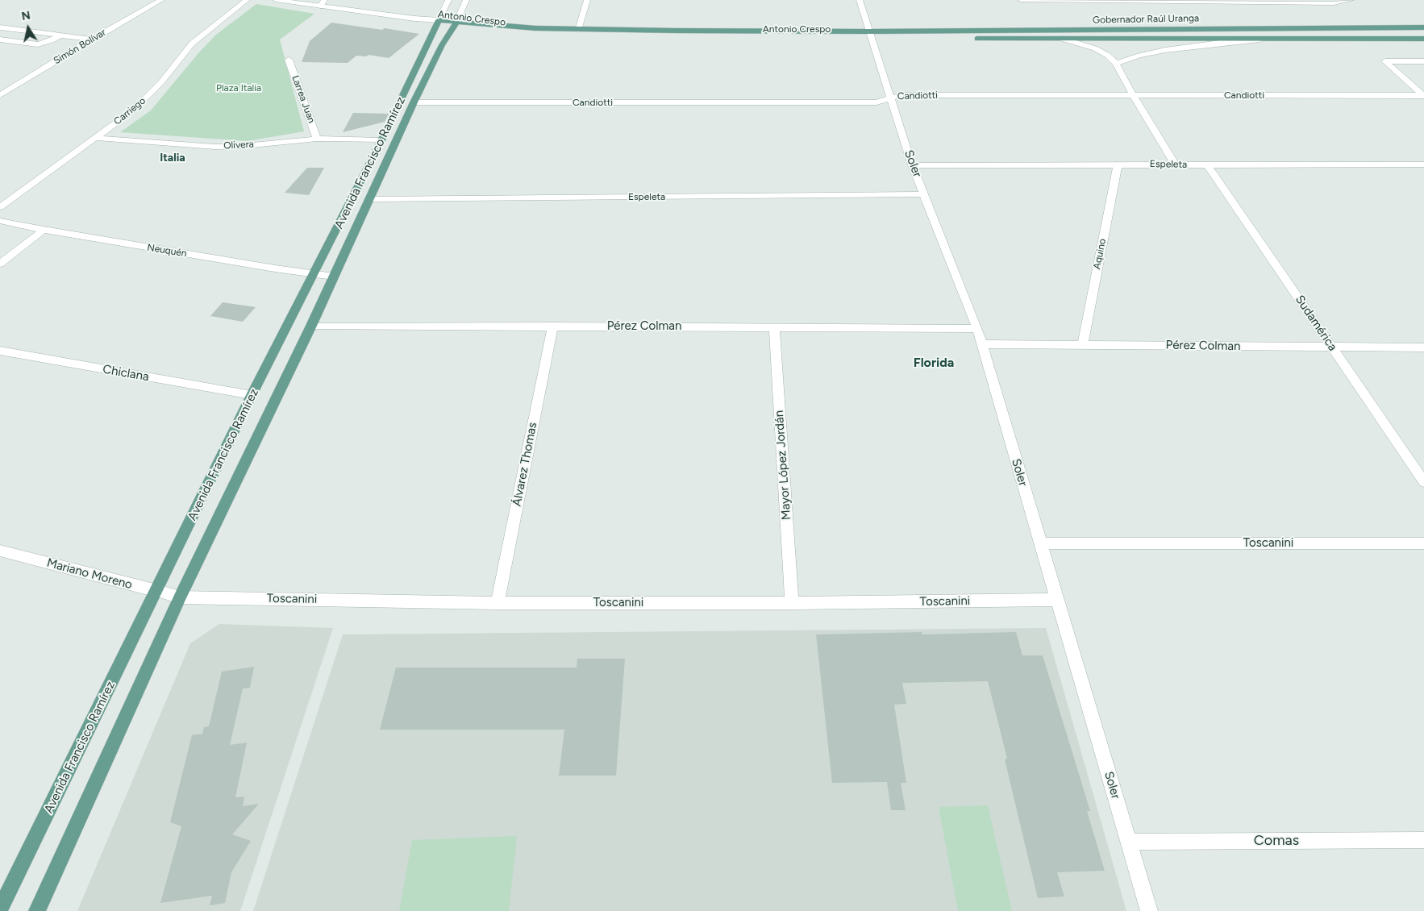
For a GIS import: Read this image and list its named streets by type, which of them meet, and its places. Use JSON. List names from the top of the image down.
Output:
{
  "streets": {
    "main road": ["Antonio Crespo", "Gobernador Raúl Uranga", "Avenida Francisco Ramírez"],
    "street": [
      "Simón Bolívar",
      "Candiotti",
      "Larrea Juan",
      "Carriego",
      "Olivera",
      "Soler",
      "Espeleta",
      "Neuquén",
      "Aquino",
      "Sudamérica",
      "Pérez Colman",
      "Chiclana",
      "Álvarez Thomas",
      "Mayor López Jordán",
      "Toscanini",
      "Mariano Moreno",
      "Comas"
    ]
  },
  "crossings": [
    ["Antonio Crespo", "Gobernador Raúl Uranga"],
    ["Antonio Crespo", "Avenida Francisco Ramírez"],
    ["Antonio Crespo", "Soler"],
    ["Gobernador Raúl Uranga", "Soler"],
    ["Candiotti", "Avenida Francisco Ramírez"],
    ["Candiotti", "Soler"],
    ["Larrea Juan", "Olivera"],
    ["Carriego", "Olivera"],
    ["Olivera", "Avenida Francisco Ramírez"],
    ["Avenida Francisco Ramírez", "Espeleta"],
    ["Avenida Francisco Ramírez", "Neuquén"],
    ["Avenida Francisco Ramírez", "Pérez Colman"],
    ["Avenida Francisco Ramírez", "Chiclana"],
    ["Avenida Francisco Ramírez", "Toscanini"],
    ["Avenida Francisco Ramírez", "Mariano Moreno"],
    ["Soler", "Espeleta"],
    ["Soler", "Pérez Colman"],
    ["Soler", "Toscanini"],
    ["Soler", "Comas"],
    ["Espeleta", "Aquino"],
    ["Espeleta", "Sudamérica"],
    ["Aquino", "Pérez Colman"],
    ["Sudamérica", "Pérez Colman"],
    ["Pérez Colman", "Álvarez Thomas"],
    ["Pérez Colman", "Mayor López Jordán"],
    ["Álvarez Thomas", "Toscanini"],
    ["Mayor López Jordán", "Toscanini"],
    ["Toscanini", "Mariano Moreno"]
  ],
  "districts": ["Italia", "Florida"],
  "parks": ["Plaza Italia"],
  "north": "top"
}
